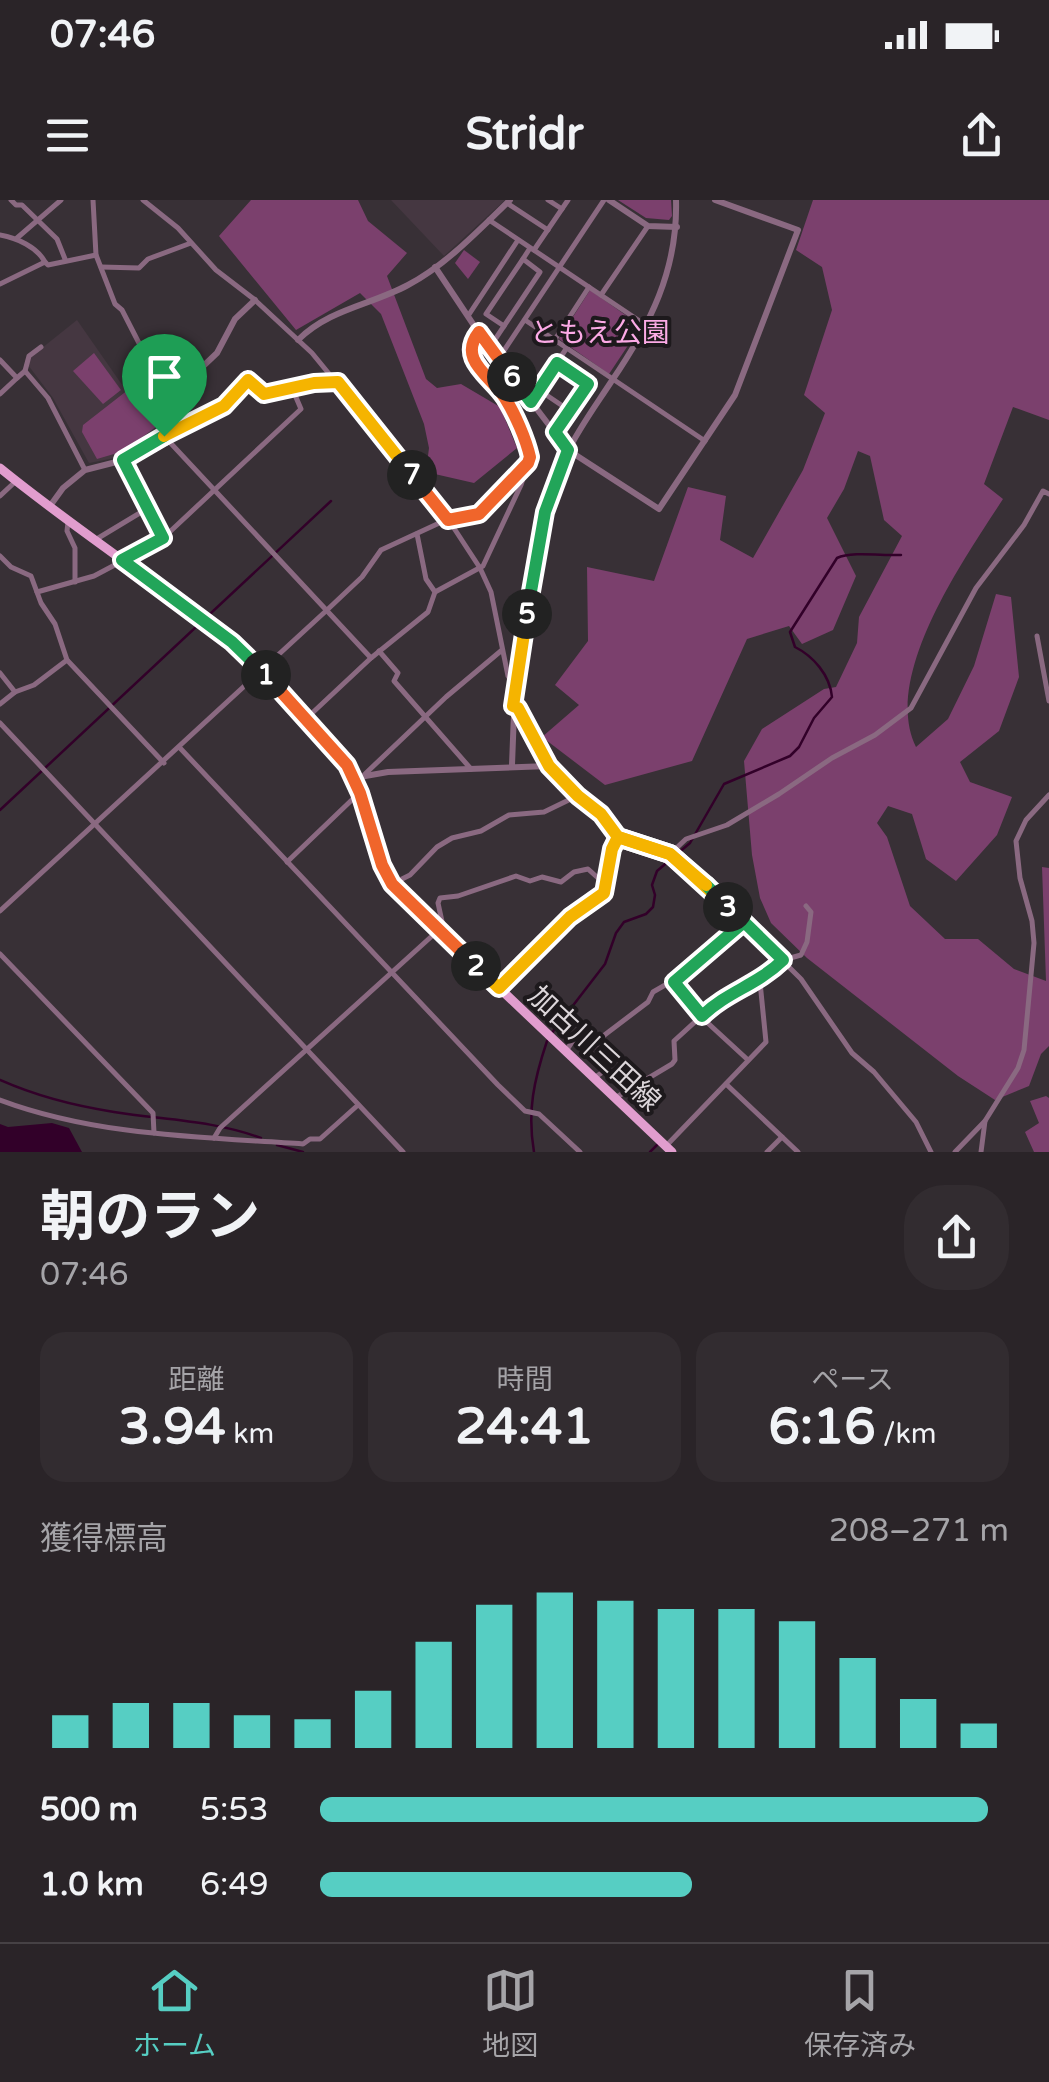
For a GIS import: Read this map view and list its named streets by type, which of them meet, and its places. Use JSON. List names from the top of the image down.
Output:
{
  "streets": {
    "main road": ["加古川三田線"]
  },
  "parks": ["ともえ公園"],
  "page": {
    "status": "07:46",
    "header": "Stridr",
    "pins": [
      "6",
      "7",
      "5",
      "1",
      "3",
      "2"
    ],
    "heading": ["朝のラン", "07:46"],
    "stats": [
      ["距離", "3.94 km"],
      ["時間", "24:41"],
      ["ペース", "6:16 /km"]
    ],
    "chart": ["獲得標高", "208–271 m"],
    "list": [
      {
        "name": "500 m",
        "note": "5:53"
      },
      {
        "name": "1.0 km",
        "note": "6:49"
      }
    ],
    "tabs": ["ホーム", "地図", "保存済み"]
  }
}
